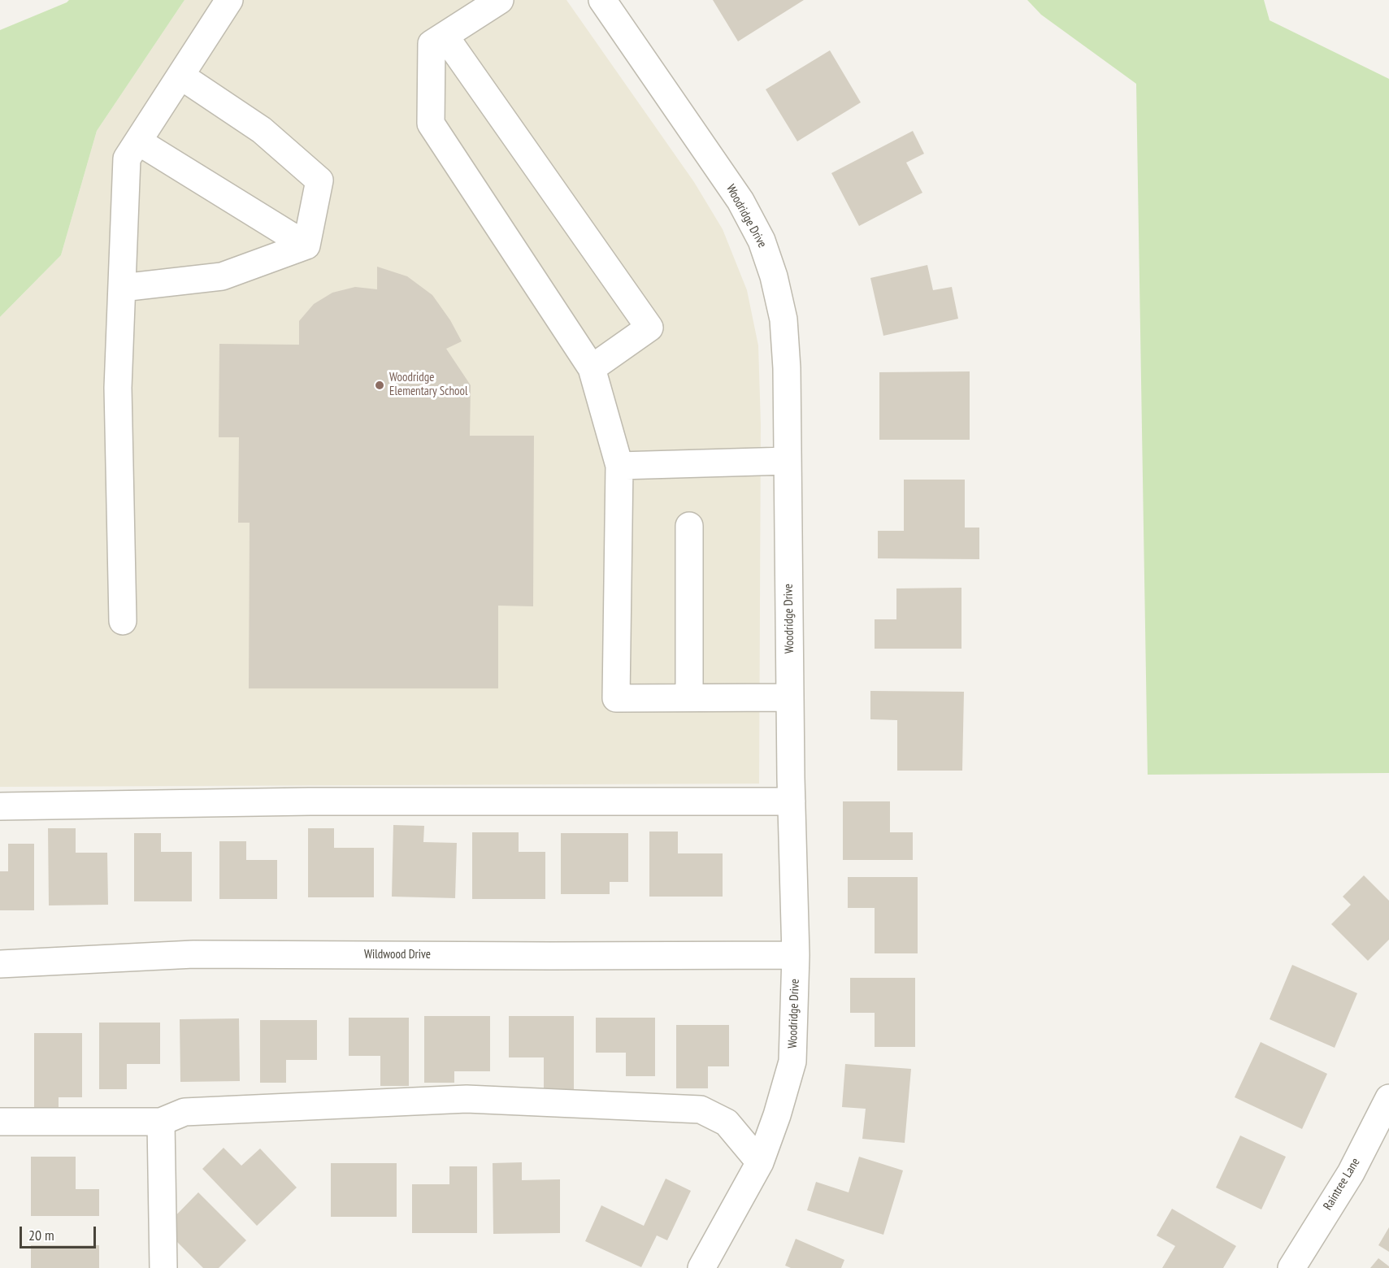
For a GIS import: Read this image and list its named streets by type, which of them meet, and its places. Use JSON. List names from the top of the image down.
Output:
{
  "streets": {
    "street": ["Woodridge Drive", "Wildwood Drive", "Raintree Lane"]
  },
  "crossings": [
    ["Woodridge Drive", "Wildwood Drive"]
  ],
  "places": ["Woodridge Elementary School"],
  "scale_bar": "20 m"
}
